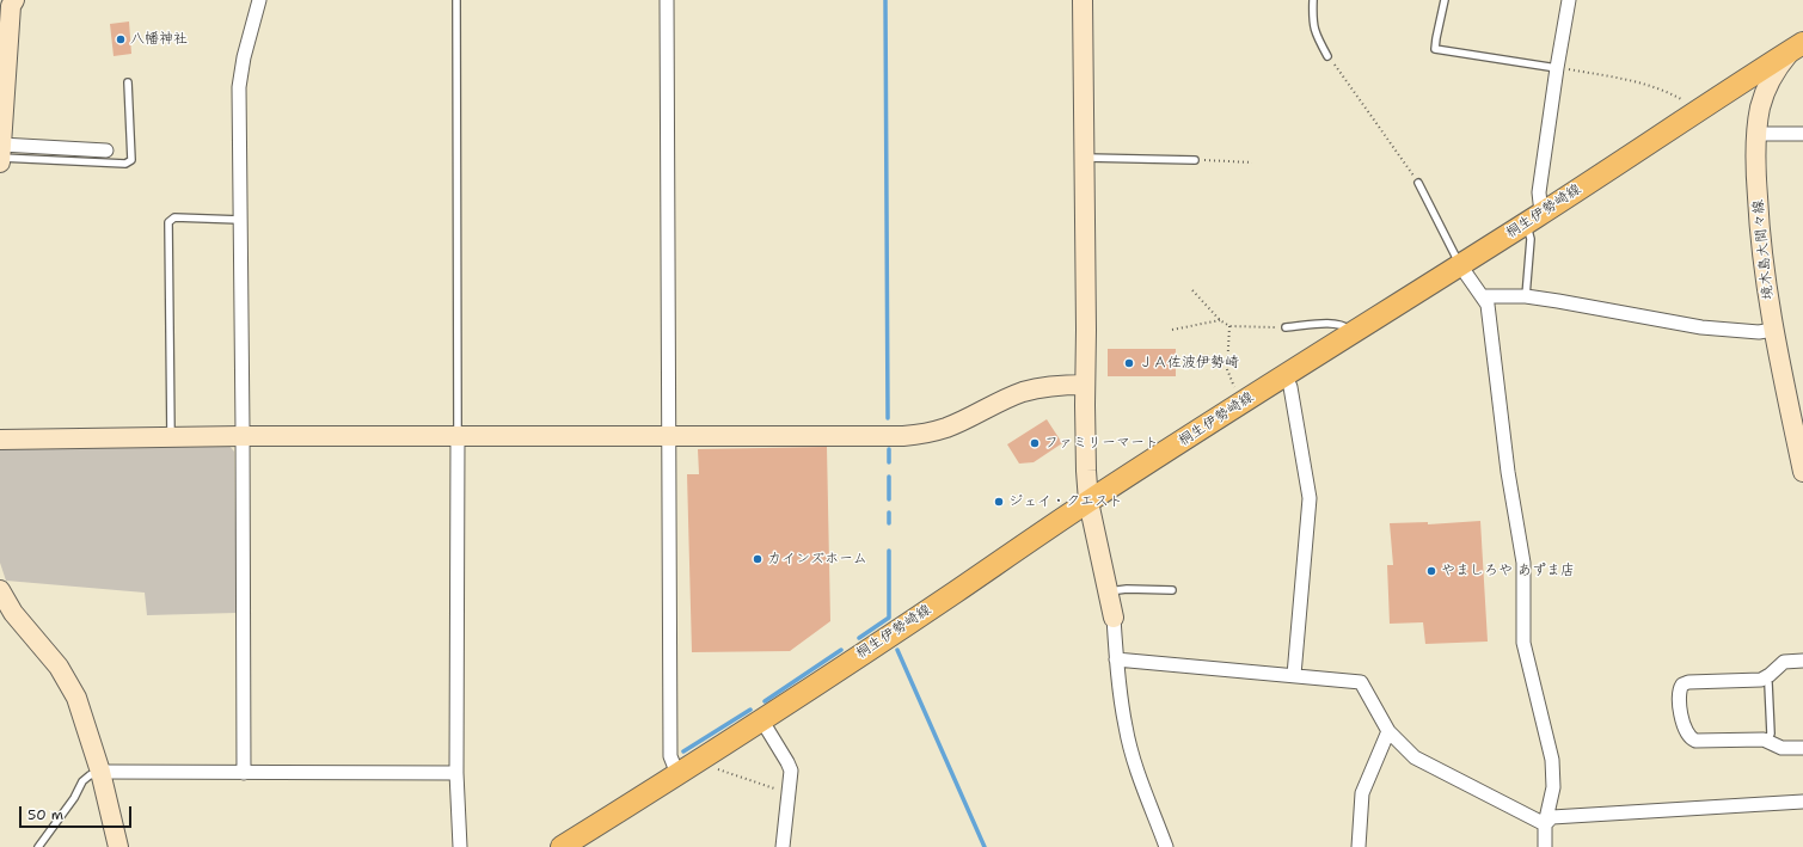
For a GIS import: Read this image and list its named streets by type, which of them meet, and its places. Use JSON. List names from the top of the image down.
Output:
{
  "streets": {
    "main road": ["桐生伊勢崎線"],
    "street": ["境木島大間々線"]
  },
  "crossings": [
    ["桐生伊勢崎線", "境木島大間々線"]
  ],
  "places": [
    "八幡神社",
    "ＪＡ佐波伊勢崎",
    "ファミリーマート",
    "ジェイ・クエスト",
    "カインズホーム",
    "やましろや あずま店"
  ],
  "scale_bar": "50 m"
}
